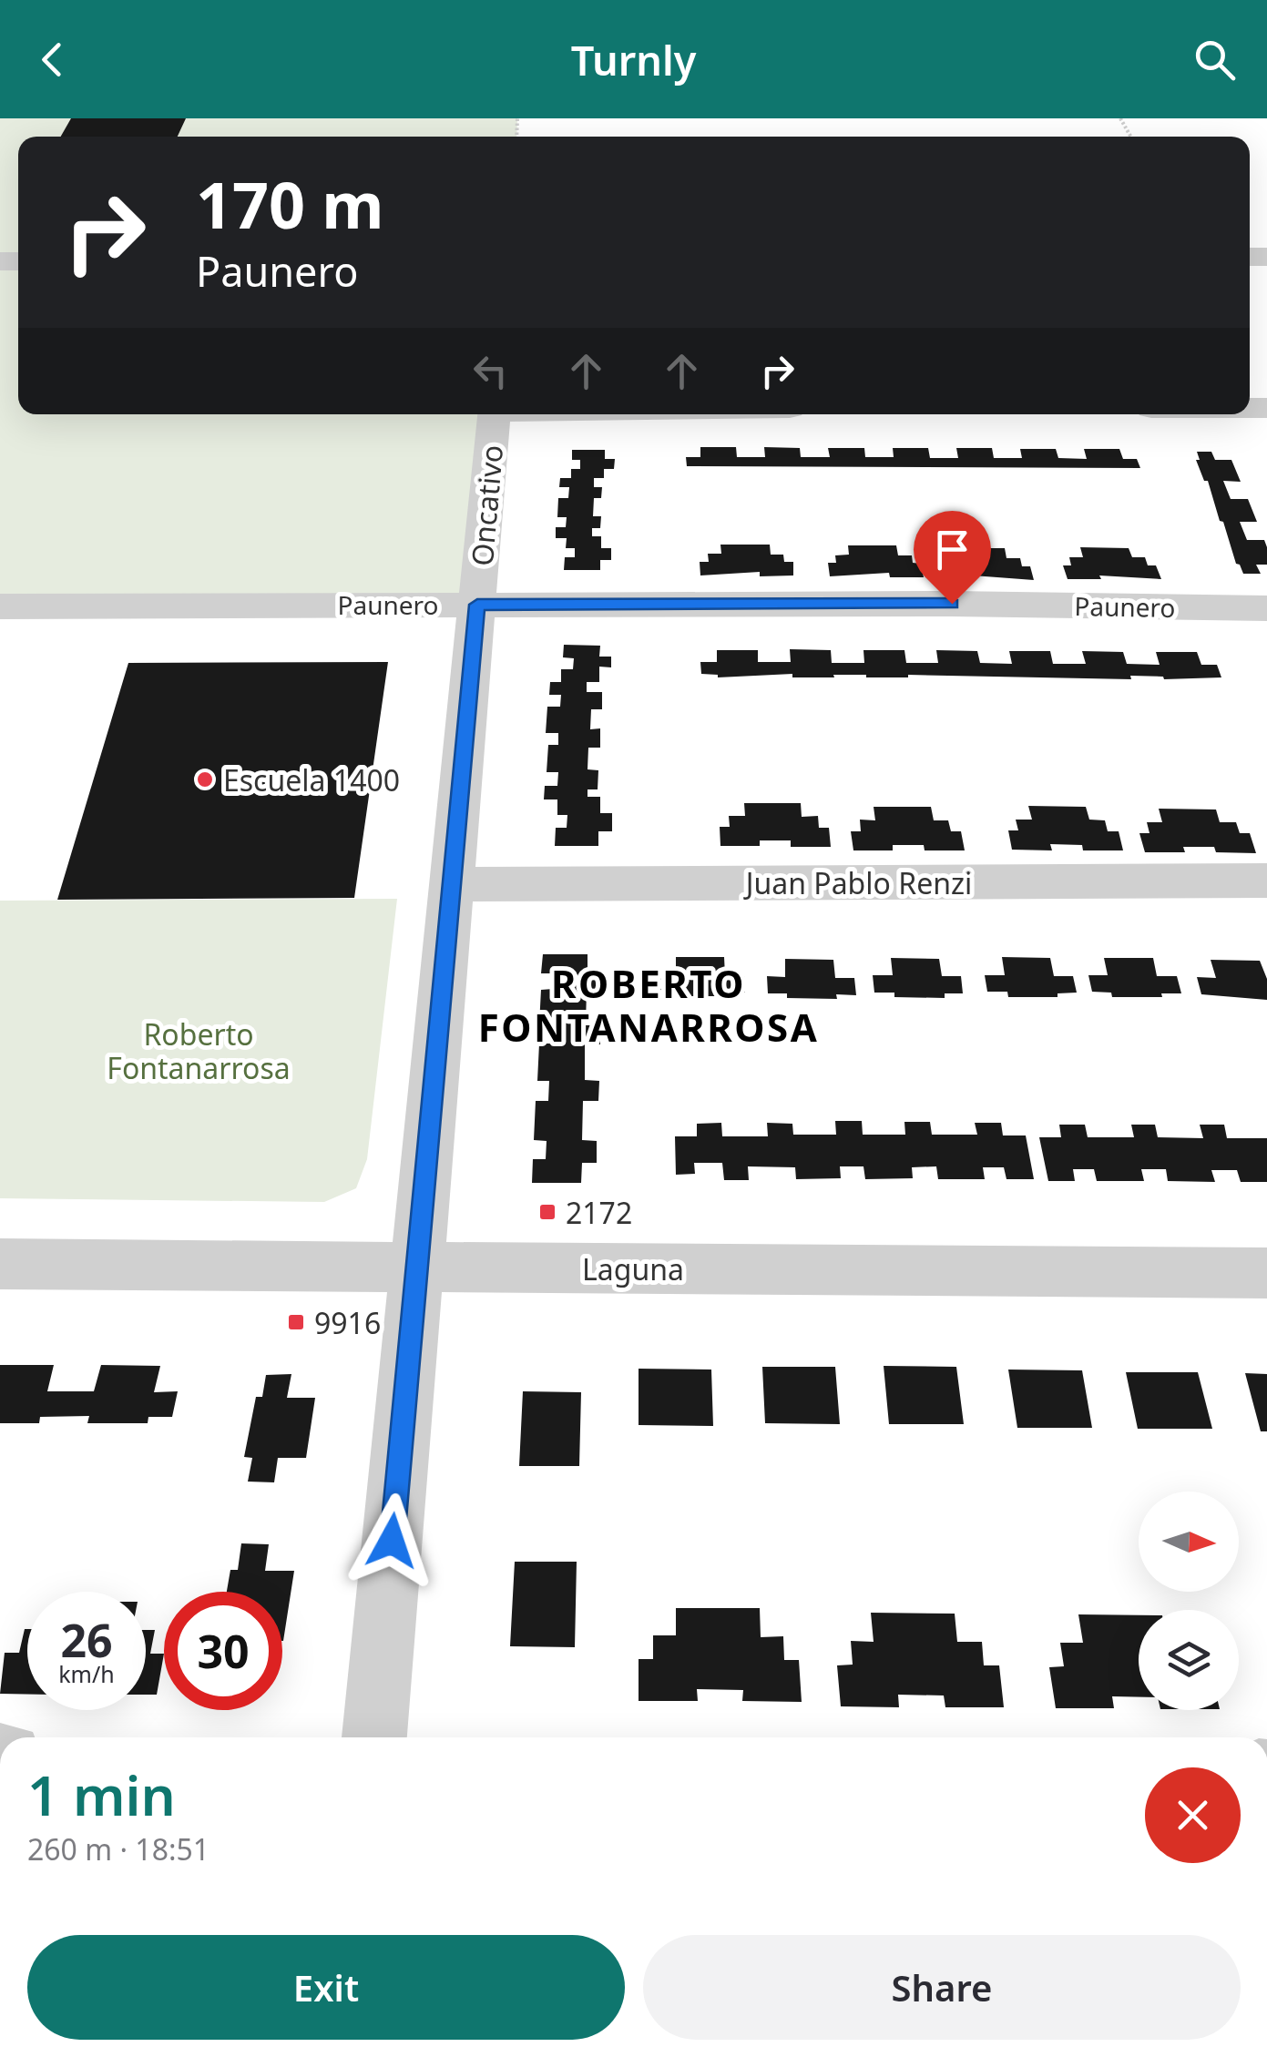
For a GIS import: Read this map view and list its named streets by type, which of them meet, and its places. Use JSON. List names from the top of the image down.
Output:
{
  "streets": {
    "street": [
      "Oncativo",
      "Paunero",
      "Juan Pablo Renzi",
      "Laguna"
    ]
  },
  "crossings": [
    ["Oncativo", "Paunero"],
    ["Oncativo", "Juan Pablo Renzi"],
    ["Oncativo", "Laguna"]
  ],
  "districts": ["ROBERTO FONTANARROSA"],
  "parks": ["Roberto Fontanarrosa"],
  "places": {
    "other": ["Escuela 1400"],
    "transit": ["2172", "9916"]
  },
  "north": "right",
  "page": {
    "header": "Turnly",
    "turn": ["170 m", "Paunero"],
    "speed": "26 km/h",
    "limit": "30",
    "heading": ["1 min", "260 m · 18:51"],
    "buttons": ["Exit", "Share"]
  }
}
